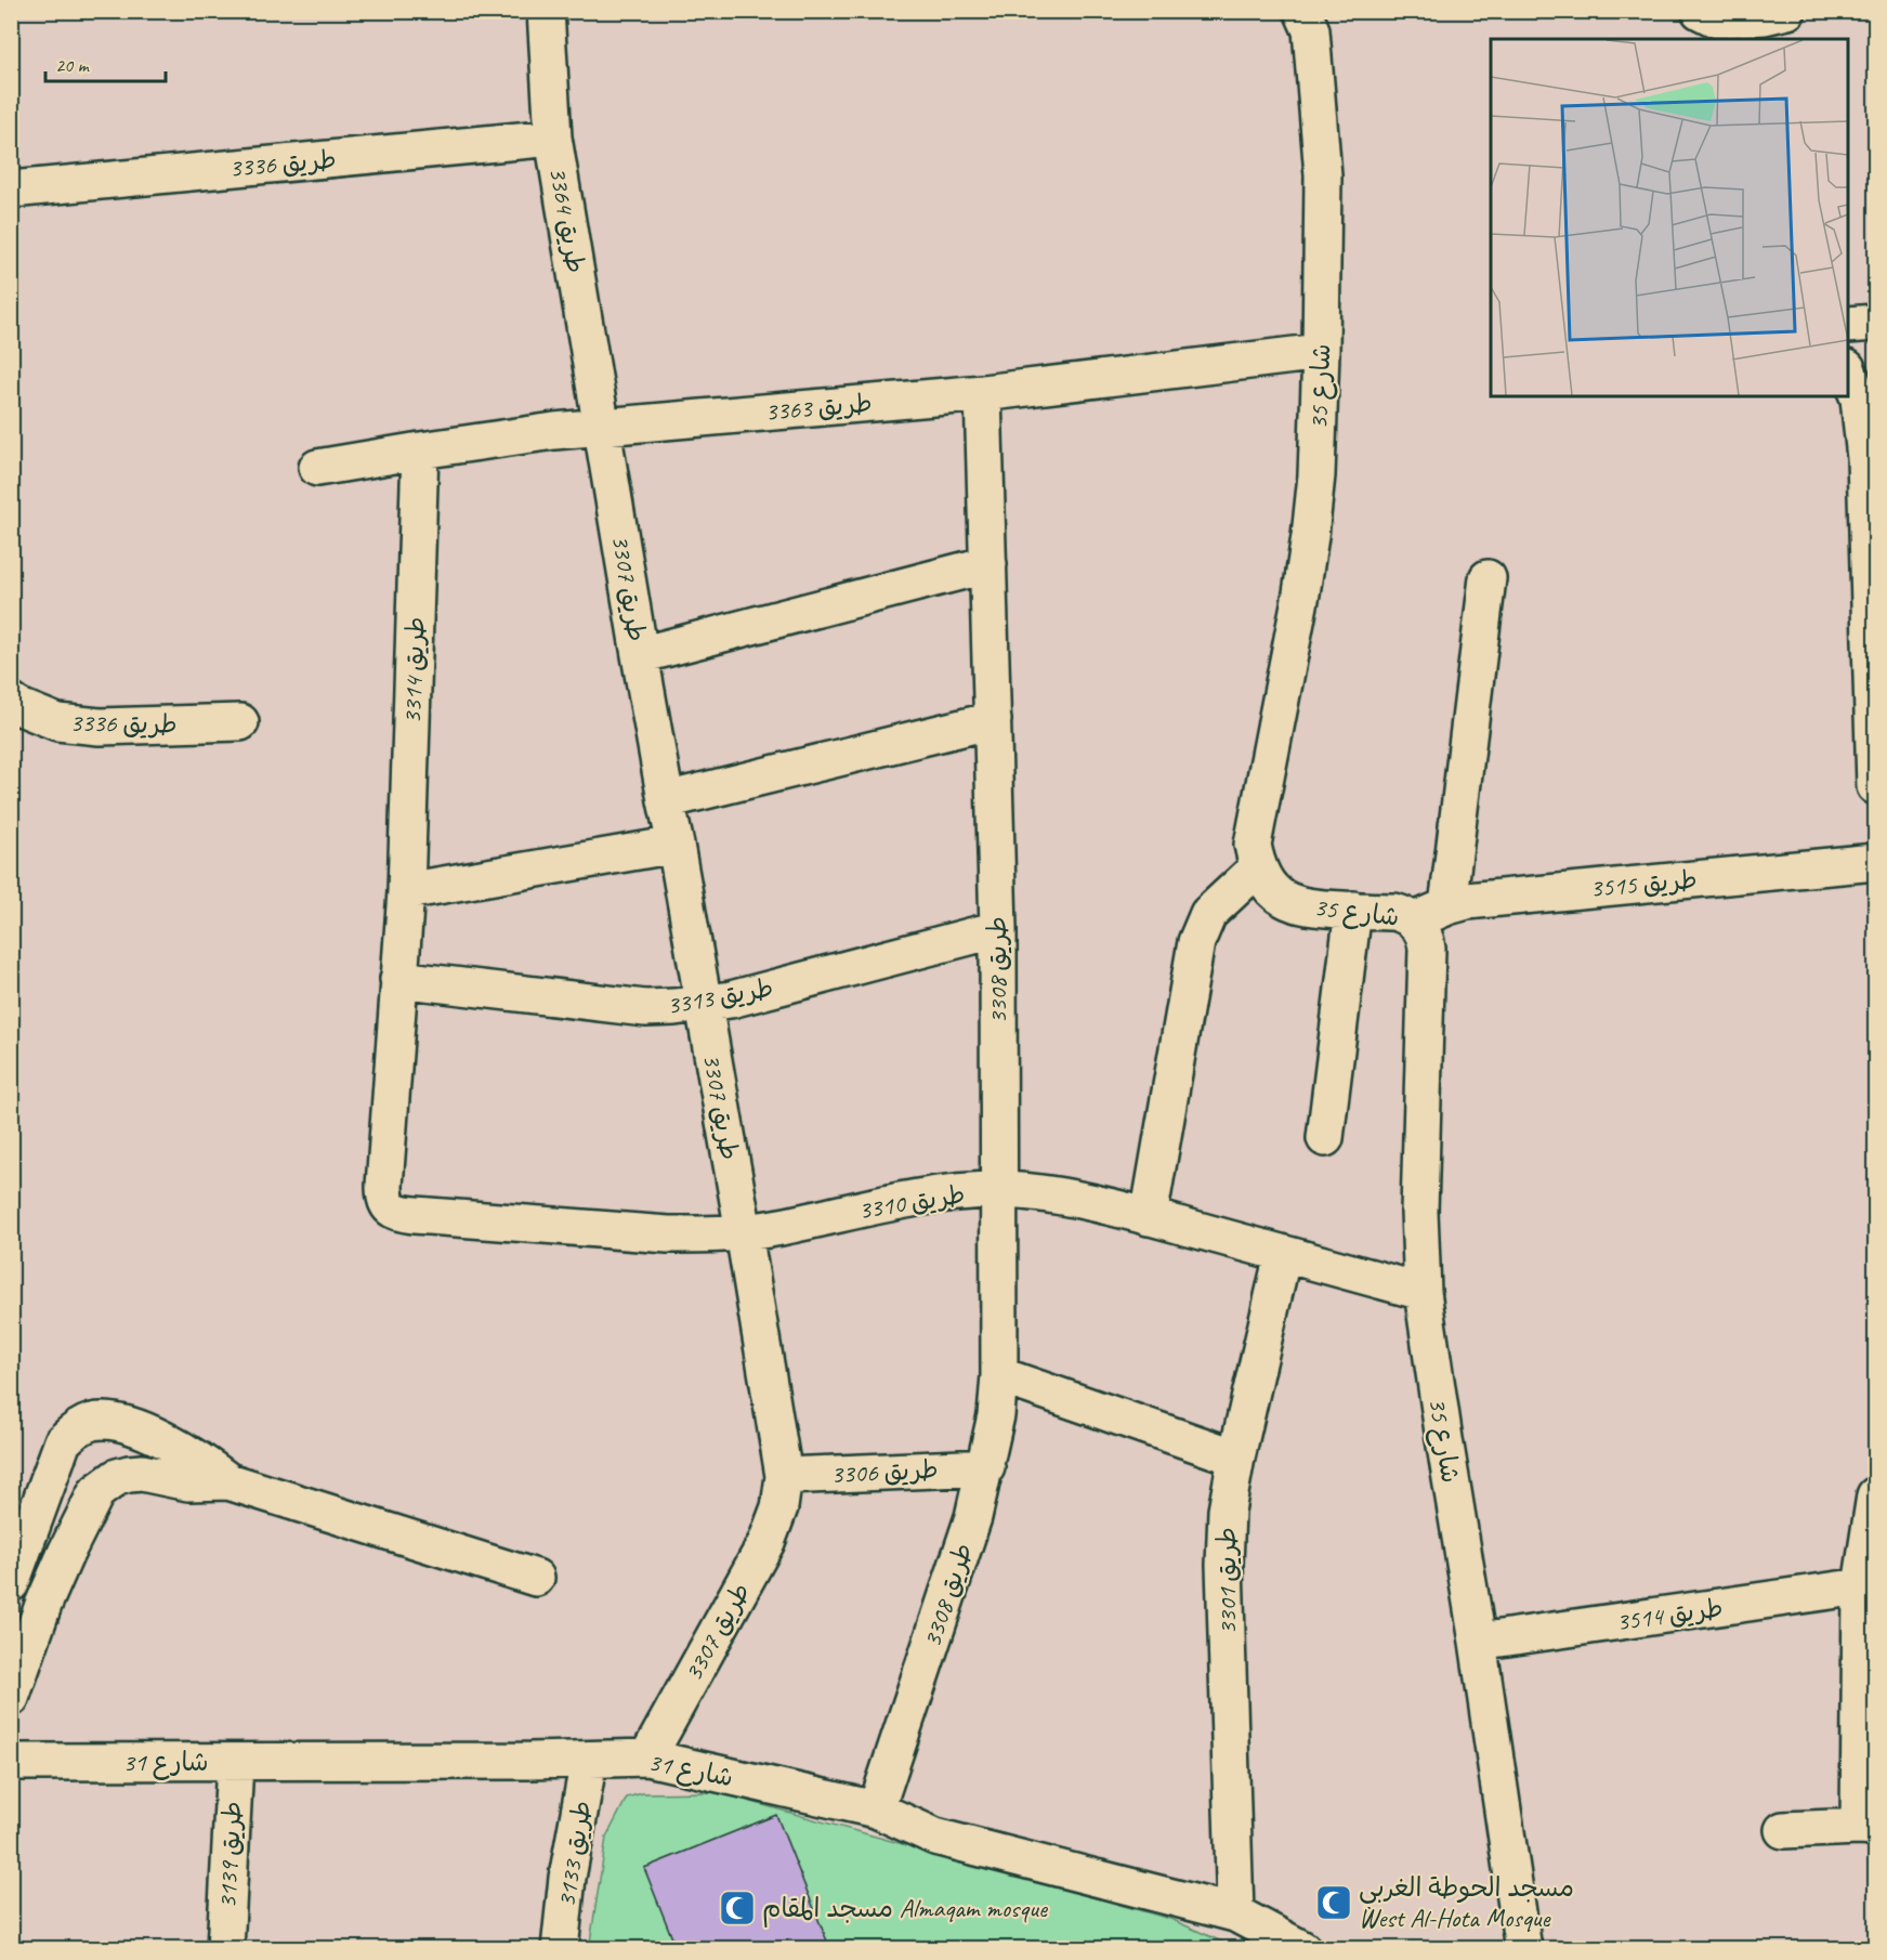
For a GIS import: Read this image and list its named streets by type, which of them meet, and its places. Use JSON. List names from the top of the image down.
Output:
{
  "streets": {
    "street": [
      "طريق 3336",
      "طريق 3364",
      "شارع 35",
      "طريق 3363",
      "طريق 3307",
      "طريق 3314",
      "طريق 3515",
      "طريق 3308",
      "طريق 3313",
      "طريق 3310",
      "طريق 3306",
      "طريق 3301",
      "طريق 3514",
      "شارع 31",
      "طريق 3133",
      "طريق 3139"
    ]
  },
  "crossings": [
    ["طريق 3336", "طريق 3364"],
    ["طريق 3364", "طريق 3363"],
    ["طريق 3364", "طريق 3307"],
    ["شارع 35", "طريق 3363"],
    ["شارع 35", "طريق 3515"],
    ["شارع 35", "طريق 3310"],
    ["شارع 35", "طريق 3514"],
    ["طريق 3363", "طريق 3307"],
    ["طريق 3363", "طريق 3314"],
    ["طريق 3363", "طريق 3308"],
    ["طريق 3307", "طريق 3313"],
    ["طريق 3307", "طريق 3310"],
    ["طريق 3307", "طريق 3306"],
    ["طريق 3307", "شارع 31"],
    ["طريق 3314", "طريق 3313"],
    ["طريق 3314", "طريق 3310"],
    ["طريق 3308", "طريق 3313"],
    ["طريق 3308", "طريق 3310"],
    ["طريق 3308", "طريق 3306"],
    ["طريق 3308", "شارع 31"],
    ["طريق 3310", "طريق 3301"],
    ["طريق 3301", "شارع 31"],
    ["شارع 31", "طريق 3133"],
    ["شارع 31", "طريق 3139"]
  ],
  "places": {
    "mosque": ["مسجد الحوطة الغربي West Al-Hota Mosque", "مسجد المقام Almaqam mosque"]
  },
  "scale_bar": "20 m"
}
